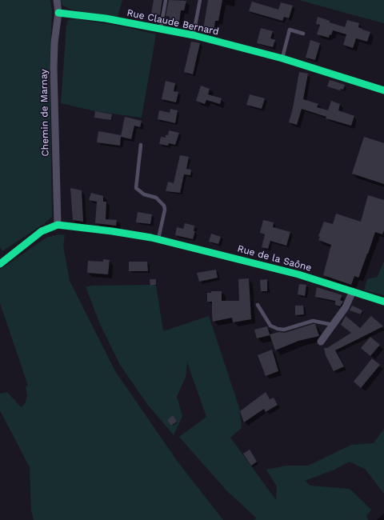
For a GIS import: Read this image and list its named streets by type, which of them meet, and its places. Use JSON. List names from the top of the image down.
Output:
{
  "streets": {
    "street": ["Rue Claude Bernard", "Chemin de Marnay", "Rue de la Saône"]
  },
  "crossings": [
    ["Rue Claude Bernard", "Chemin de Marnay"],
    ["Chemin de Marnay", "Rue de la Saône"]
  ]
}
